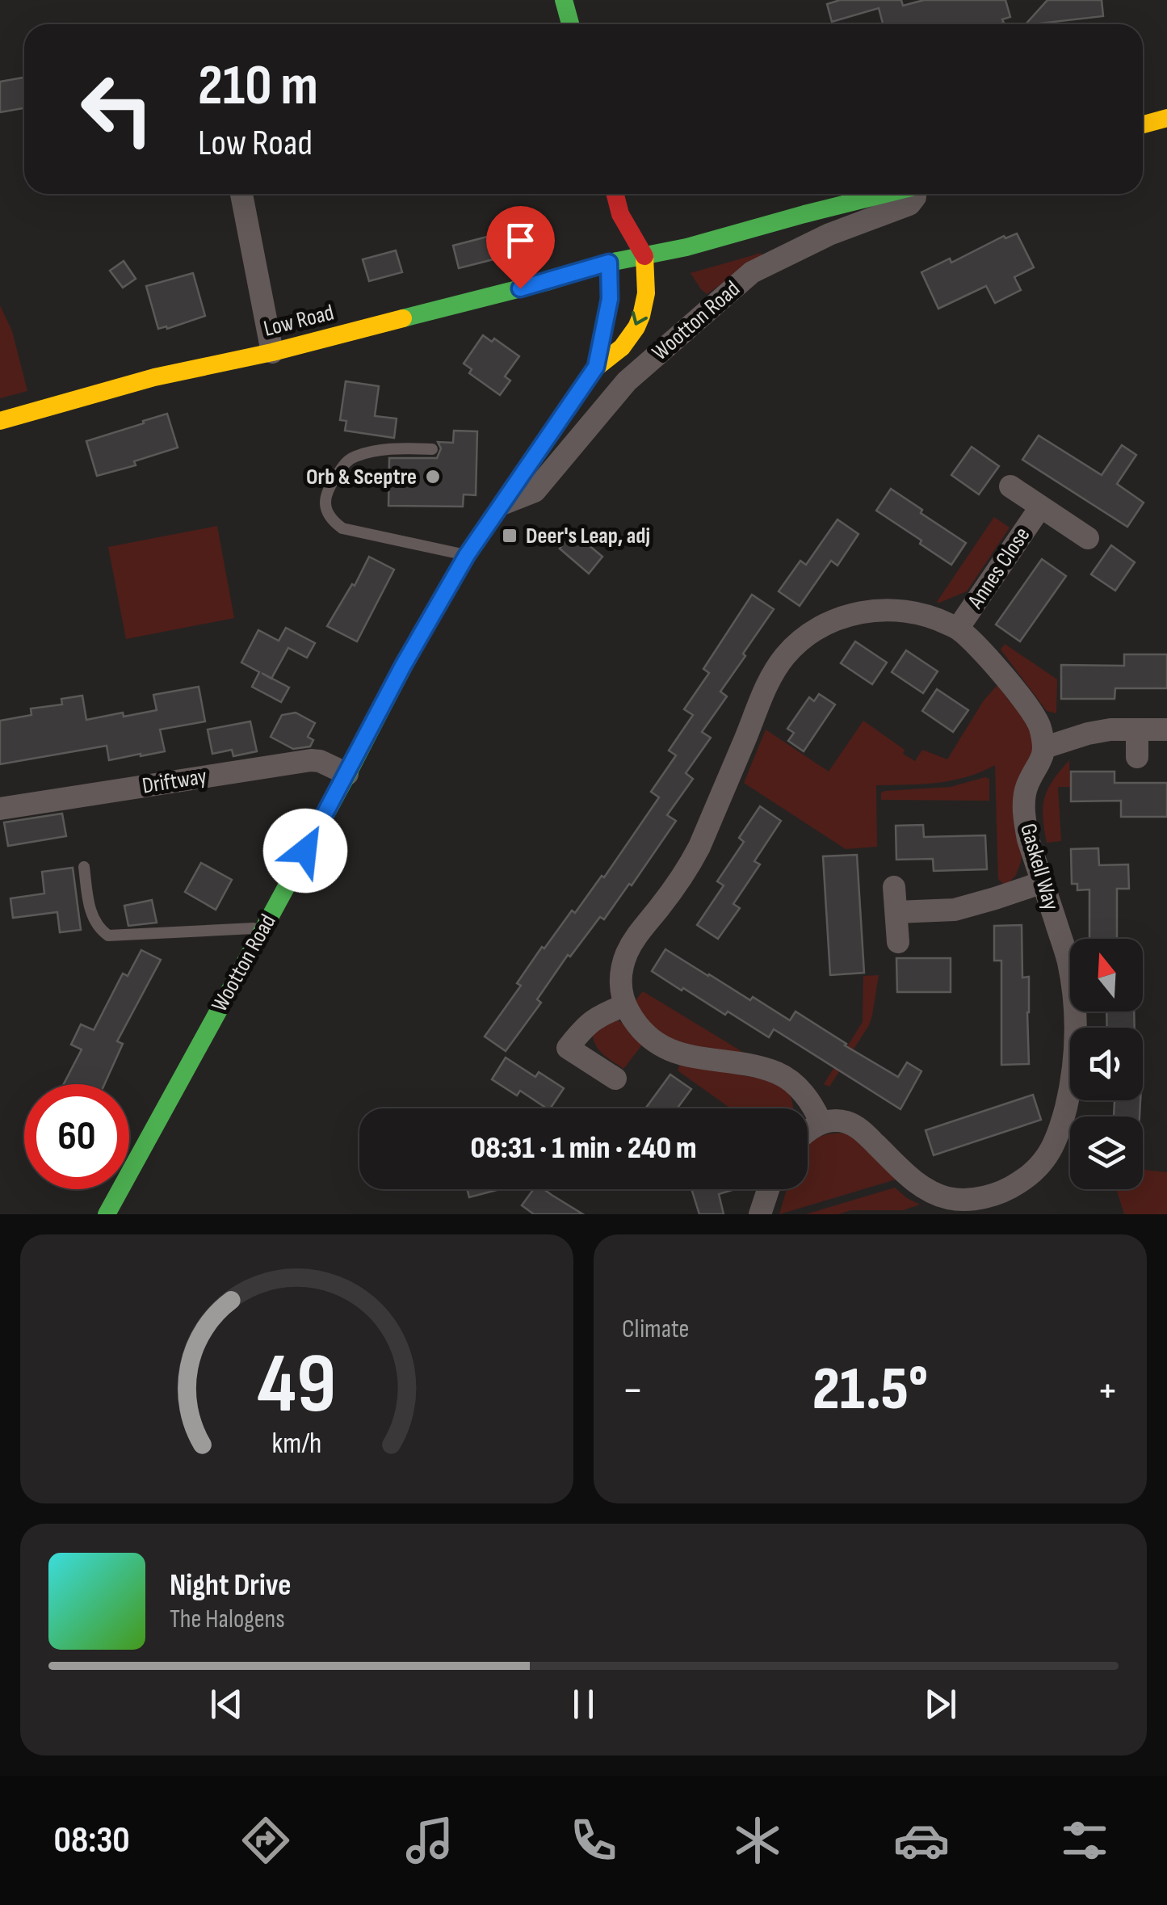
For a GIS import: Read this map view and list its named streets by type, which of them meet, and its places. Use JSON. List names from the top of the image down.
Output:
{
  "streets": {
    "main road": ["Low Road", "Wootton Road"],
    "street": ["Annes Close", "Driftway", "Gaskell Way"]
  },
  "crossings": [
    ["Low Road", "Wootton Road"],
    ["Wootton Road", "Driftway"]
  ],
  "places": {
    "other": ["Orb & Sceptre"],
    "transit": ["Deer's Leap, adj"]
  },
  "north": "top",
  "page": {
    "turn": ["210 m", "Low Road"],
    "limit": "60",
    "trip": "08:31 · 1 min · 240 m",
    "tile": "Climate",
    "heat": ["−", "21.5°", "+"],
    "song": ["Night Drive", "The Halogens"],
    "tabs": "08:30",
    "gauge": ["49", "km/h"]
  }
}
